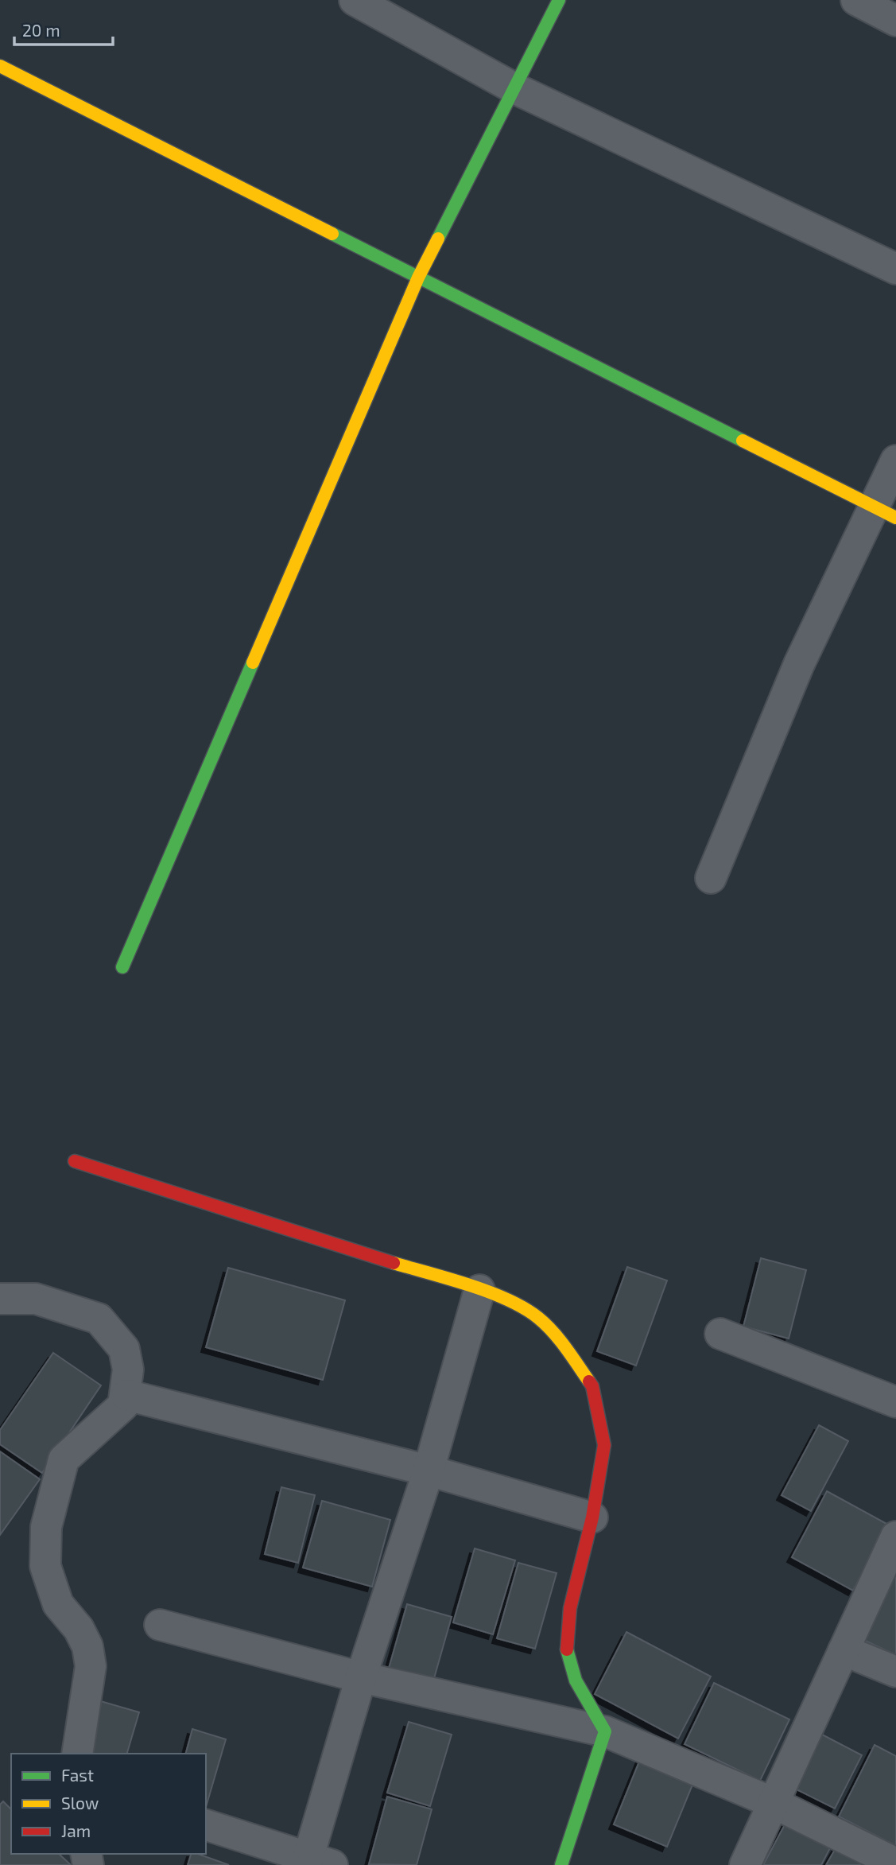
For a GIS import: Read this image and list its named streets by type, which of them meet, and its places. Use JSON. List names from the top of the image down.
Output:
{
  "legend": ["Fast", "Slow", "Jam"],
  "scale_bar": "20 m"
}
